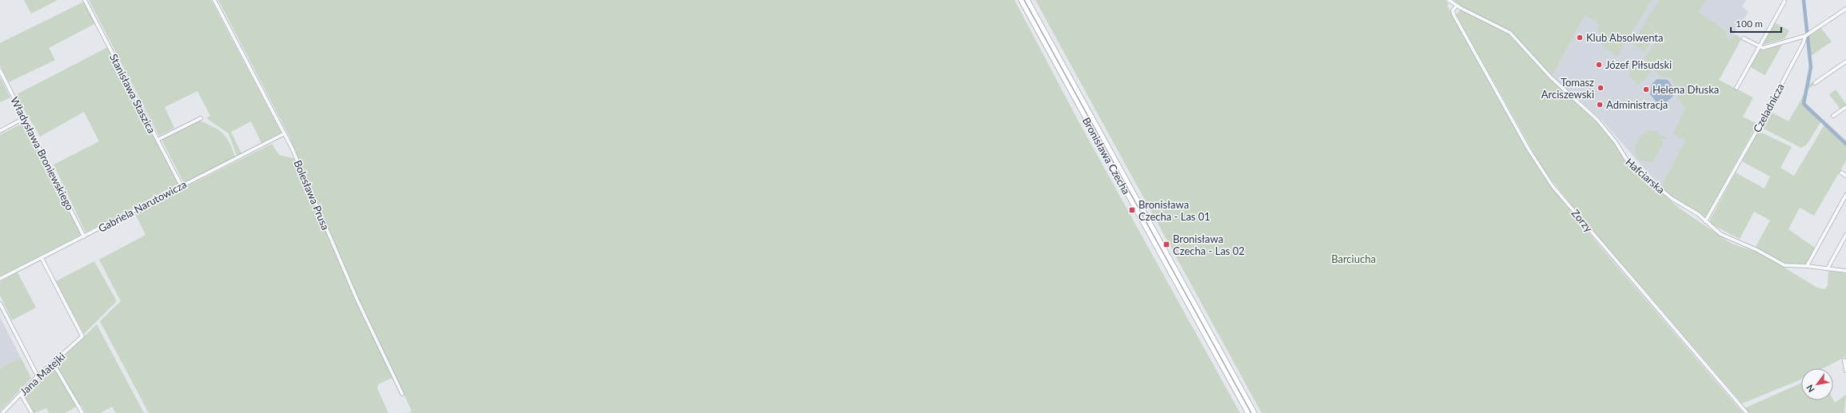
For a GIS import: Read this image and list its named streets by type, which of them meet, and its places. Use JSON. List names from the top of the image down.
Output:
{
  "streets": {
    "main road": ["Bronisława Czecha"],
    "street": [
      "Stanisława Staszica",
      "Czeladnicza",
      "Władysława Broniewskiego",
      "Hafciarska",
      "Bolesława Prusa",
      "Gabriela Narutowicza",
      "Zorzy",
      "Jana Matejki"
    ]
  },
  "crossings": [
    ["Stanisława Staszica", "Gabriela Narutowicza"],
    ["Czeladnicza", "Hafciarska"],
    ["Władysława Broniewskiego", "Gabriela Narutowicza"],
    ["Hafciarska", "Zorzy"],
    ["Bolesława Prusa", "Gabriela Narutowicza"],
    ["Gabriela Narutowicza", "Jana Matejki"]
  ],
  "parks": ["Barciucha"],
  "places": {
    "other": [
      "Klub Absolwenta",
      "Józef Piłsudski",
      "Tomasz Arciszewski",
      "Helena Dłuska",
      "Administracja"
    ],
    "transit": ["Bronisława Czecha - Las 01", "Bronisława Czecha - Las 02"]
  },
  "scale_bar": "100 m",
  "north": "bottom left"
}
